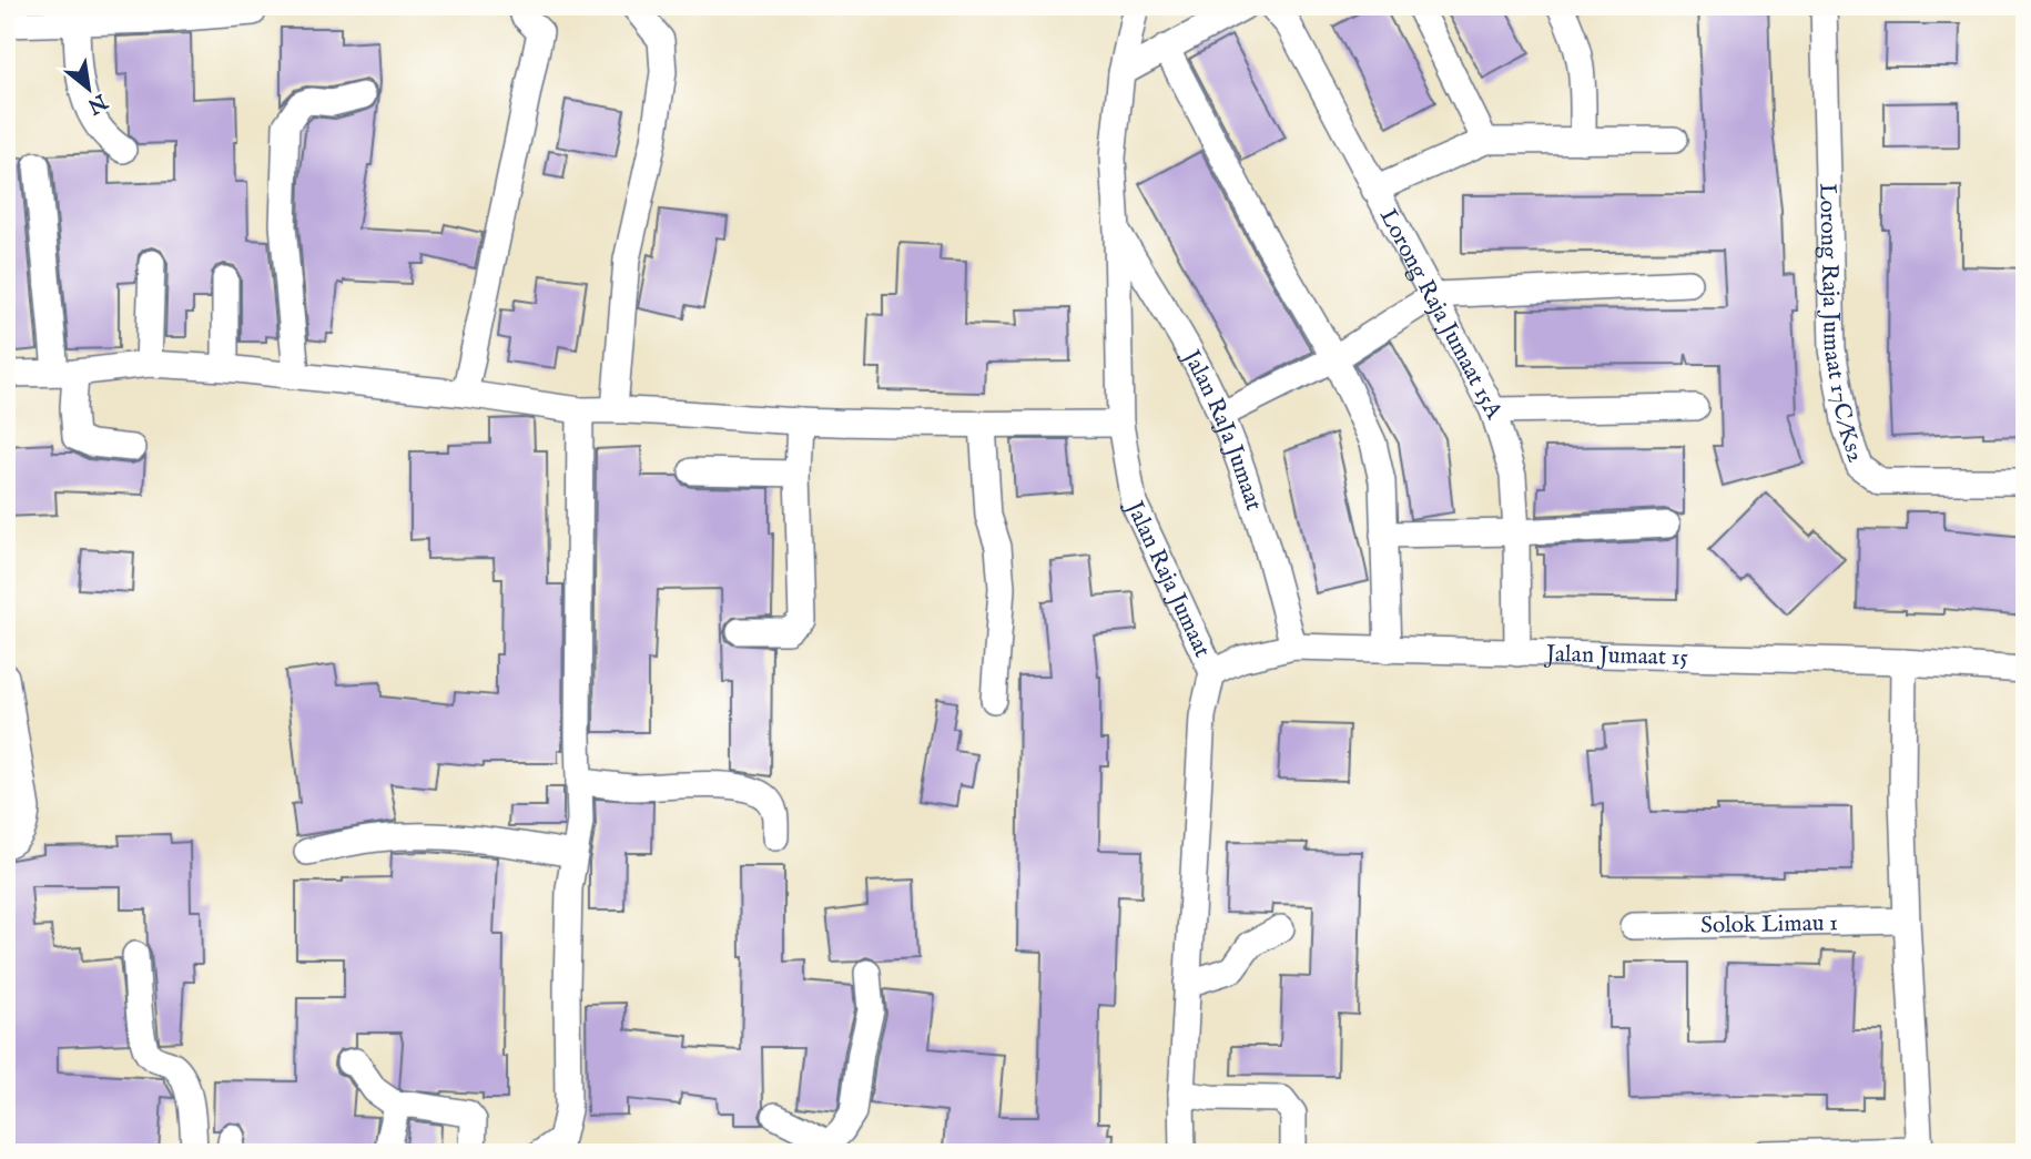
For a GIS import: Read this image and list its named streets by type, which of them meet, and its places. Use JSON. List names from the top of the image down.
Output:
{
  "streets": {
    "street": [
      "Lorong Raja Jumaat 15A",
      "Lorong Raja Jumaat 17C/Ks2",
      "Jalan RaJa Jumaat",
      "Jalan Raja Jumaat",
      "Jalan Jumaat 15",
      "Solok Limau 1"
    ]
  },
  "crossings": [
    ["Lorong Raja Jumaat 15A", "Jalan Jumaat 15"],
    ["Jalan RaJa Jumaat", "Jalan Raja Jumaat"],
    ["Jalan RaJa Jumaat", "Jalan Jumaat 15"],
    ["Jalan Raja Jumaat", "Jalan Jumaat 15"]
  ],
  "north": "bottom right"
}
